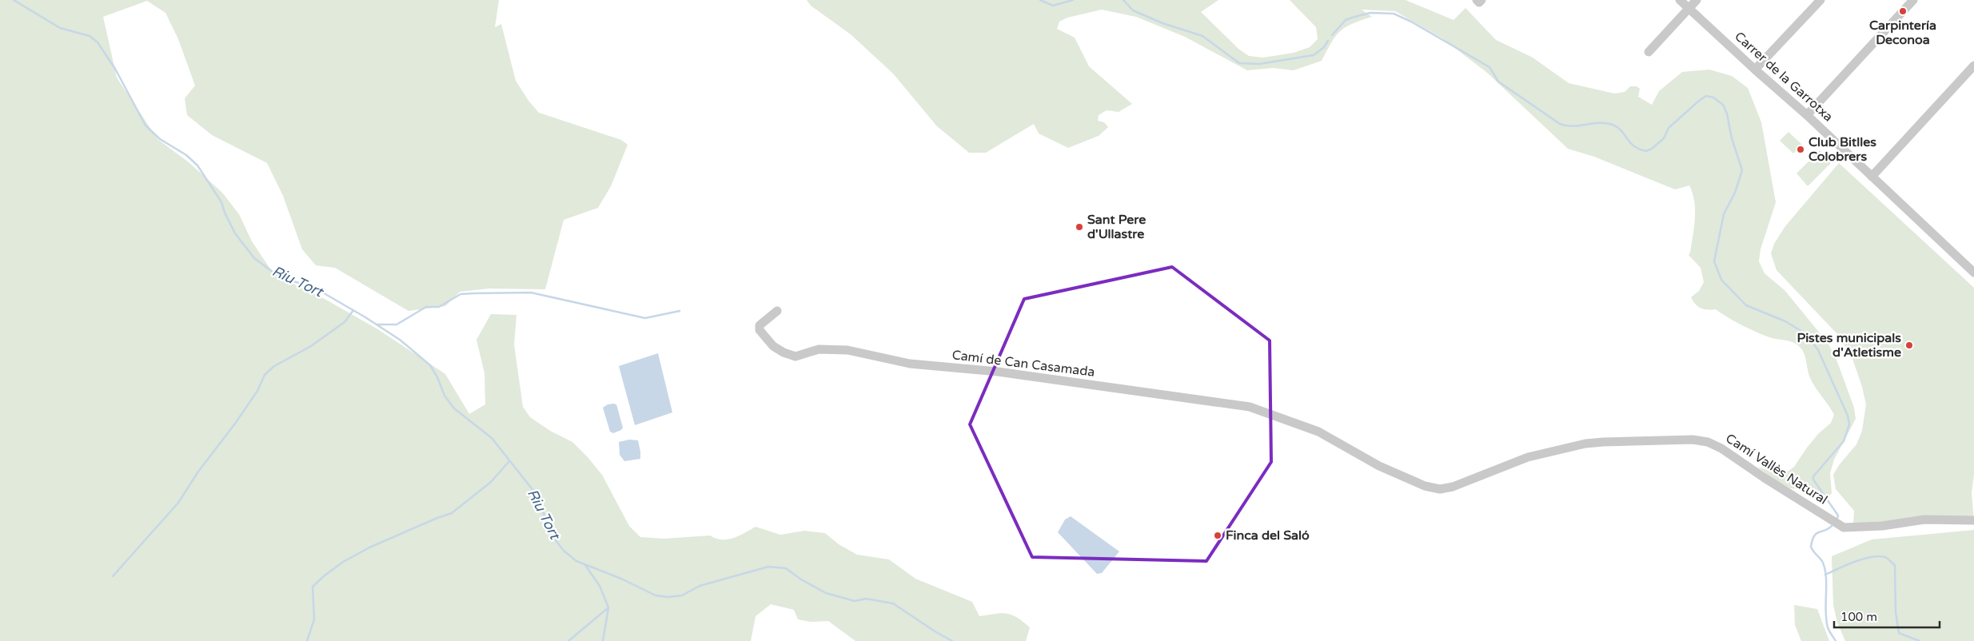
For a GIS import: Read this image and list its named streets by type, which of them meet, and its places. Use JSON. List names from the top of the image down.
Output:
{
  "streets": {
    "street": ["Carrer de la Garrotxa", "Camí de Can Casamada", "Camí Vallès Natural"]
  },
  "crossings": [
    ["Camí de Can Casamada", "Camí Vallès Natural"]
  ],
  "water": ["Riu Tort"],
  "places": [
    "Carpintería Deconoa",
    "Club Bitlles Colobrers",
    "Sant Pere d'Ullastre",
    "Pistes municipals d'Atletisme",
    "Finca del Saló"
  ],
  "scale_bar": "100 m"
}
